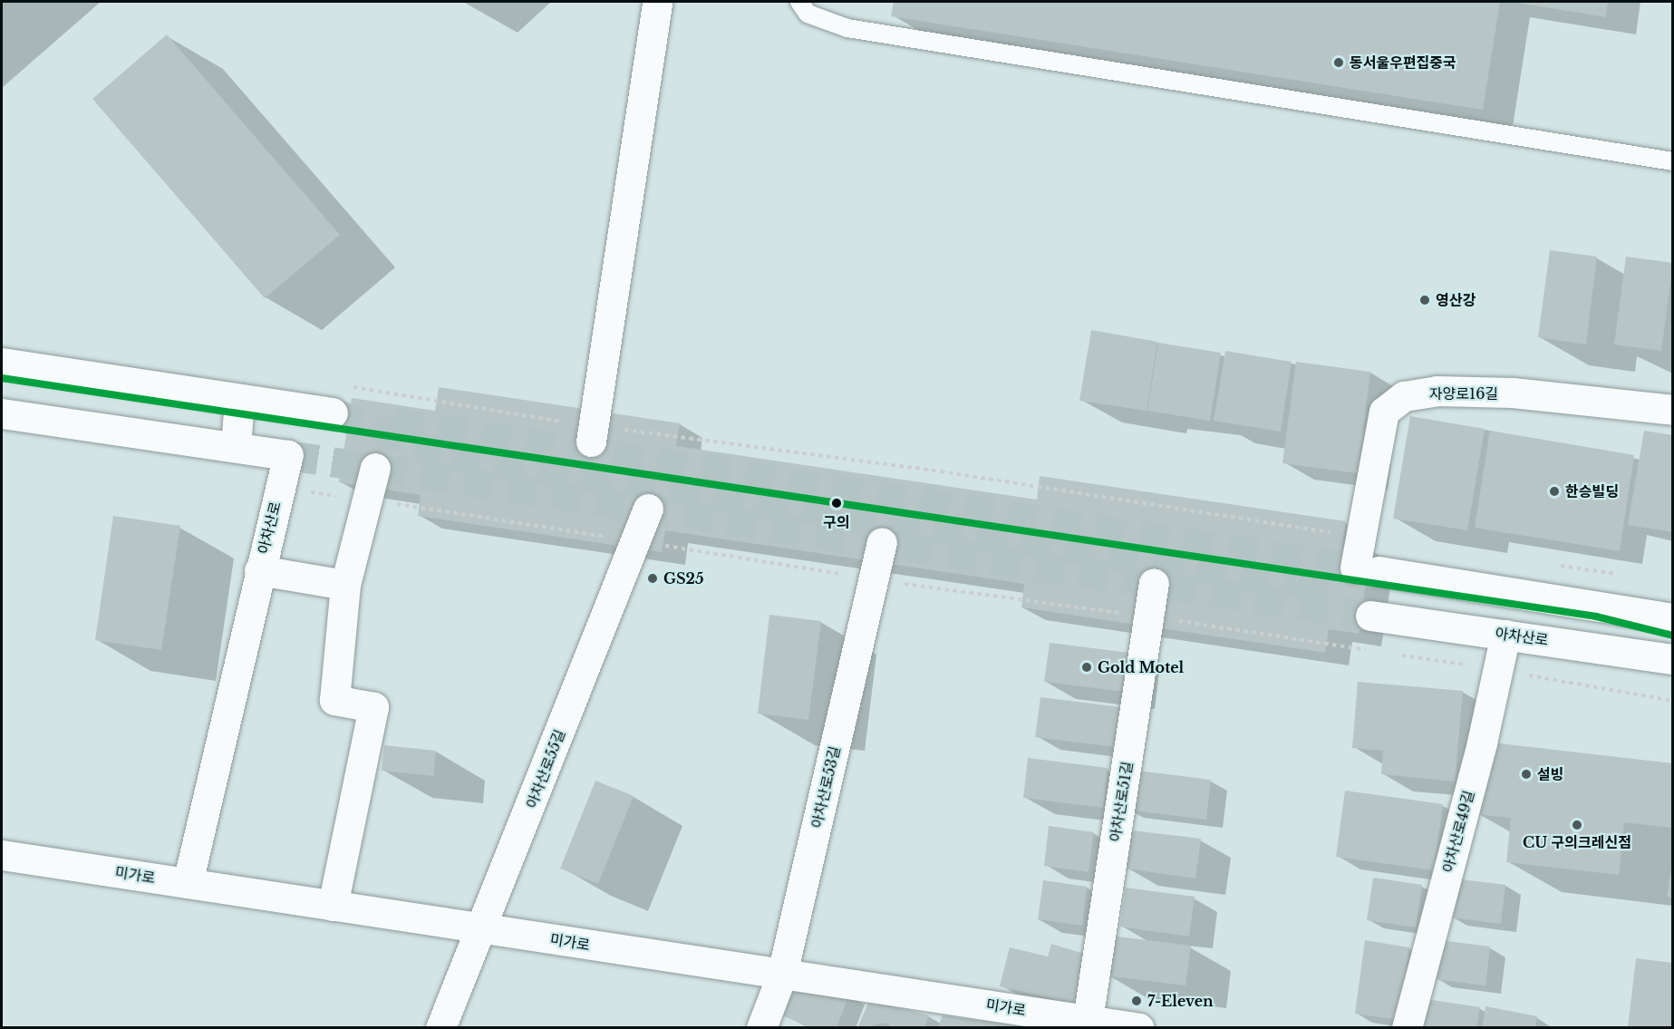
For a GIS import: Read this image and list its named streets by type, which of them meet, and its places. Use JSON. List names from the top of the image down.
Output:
{
  "streets": {
    "street": [
      "자양로16길",
      "아차산로",
      "아차산로55길",
      "아차산로53길",
      "아차산로51길",
      "아차산로49길",
      "미가로"
    ]
  },
  "crossings": [
    ["아차산로", "아차산로49길"],
    ["아차산로", "미가로"],
    ["아차산로55길", "미가로"],
    ["아차산로53길", "미가로"],
    ["아차산로51길", "미가로"]
  ],
  "places": [
    "동서울우편집중국",
    "영산강",
    "한승빌딩",
    "구의",
    "GS25",
    "Gold Motel",
    "설빙",
    "CU 구의크레신점",
    "7-Eleven"
  ]
}
